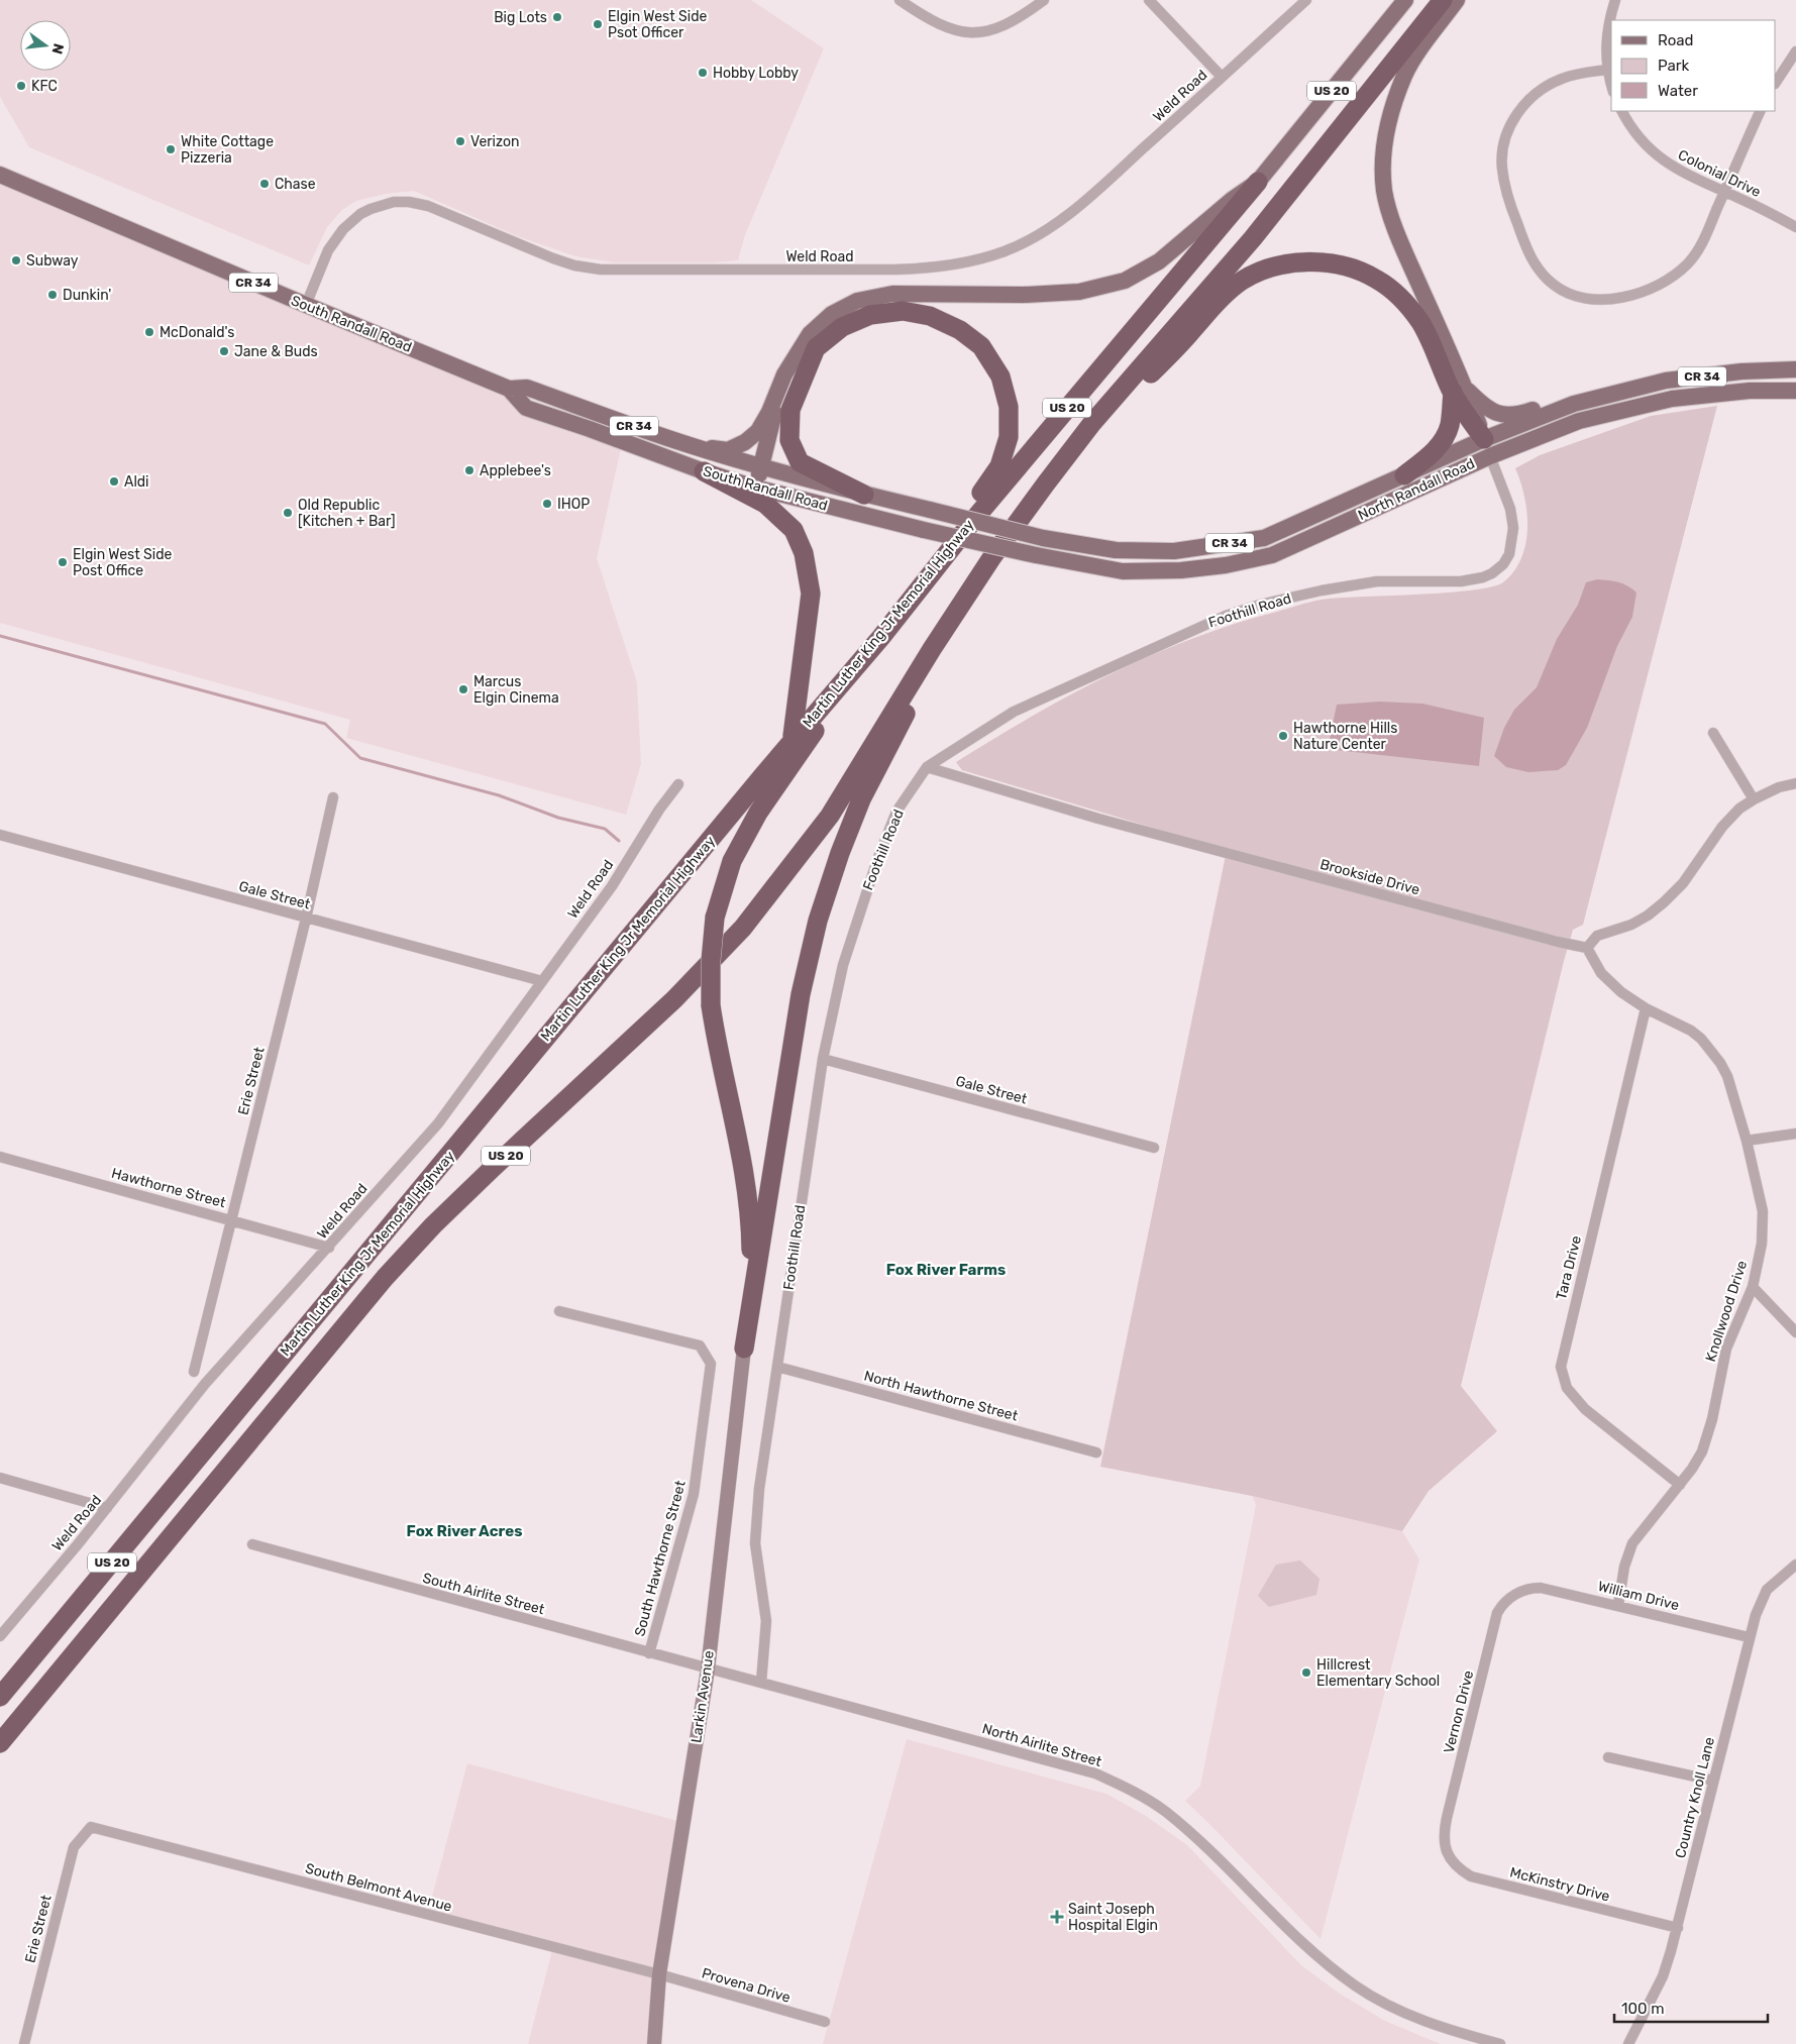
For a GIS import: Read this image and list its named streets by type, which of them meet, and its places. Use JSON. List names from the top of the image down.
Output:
{
  "streets": {
    "highway": ["US 20", "Martin Luther King Jr Memorial Highway"],
    "main road": [
      "CR 34",
      "South Randall Road",
      "North Randall Road",
      "Larkin Avenue"
    ],
    "street": [
      "Weld Road",
      "Colonial Drive",
      "Foothill Road",
      "Brookside Drive",
      "Gale Street",
      "Erie Street",
      "Hawthorne Street",
      "Tara Drive",
      "Knollwood Drive",
      "North Hawthorne Street",
      "South Hawthorne Street",
      "South Airlite Street",
      "William Drive",
      "Vernon Drive",
      "North Airlite Street",
      "Country Knoll Lane",
      "McKinstry Drive",
      "South Belmont Avenue",
      "Provena Drive"
    ]
  },
  "crossings": [
    ["US 20", "Martin Luther King Jr Memorial Highway"],
    ["Weld Road", "South Randall Road"],
    ["Weld Road", "Gale Street"],
    ["Weld Road", "Hawthorne Street"],
    ["South Randall Road", "North Randall Road"],
    ["North Randall Road", "Foothill Road"],
    ["Foothill Road", "Brookside Drive"],
    ["Foothill Road", "Gale Street"],
    ["Foothill Road", "North Hawthorne Street"],
    ["Foothill Road", "North Airlite Street"],
    ["Brookside Drive", "Knollwood Drive"],
    ["Gale Street", "Erie Street"],
    ["Erie Street", "Hawthorne Street"],
    ["Erie Street", "South Belmont Avenue"],
    ["Tara Drive", "Knollwood Drive"],
    ["Knollwood Drive", "William Drive"],
    ["South Hawthorne Street", "South Airlite Street"],
    ["South Airlite Street", "Larkin Avenue"],
    ["South Airlite Street", "North Airlite Street"],
    ["William Drive", "Vernon Drive"],
    ["William Drive", "Country Knoll Lane"],
    ["Larkin Avenue", "North Airlite Street"],
    ["Larkin Avenue", "South Belmont Avenue"],
    ["Larkin Avenue", "Provena Drive"],
    ["Vernon Drive", "McKinstry Drive"],
    ["Country Knoll Lane", "McKinstry Drive"],
    ["South Belmont Avenue", "Provena Drive"]
  ],
  "districts": ["Fox River Farms", "Fox River Acres"],
  "places": {
    "other": [
      "Big Lots",
      "Elgin West Side Psot Officer",
      "Hobby Lobby",
      "KFC",
      "Verizon",
      "White Cottage Pizzeria",
      "Chase",
      "Subway",
      "Dunkin'",
      "McDonald's",
      "Jane & Buds",
      "Applebee's",
      "Aldi",
      "IHOP",
      "Old Republic [Kitchen + Bar]",
      "Elgin West Side Post Office",
      "Marcus Elgin Cinema",
      "Hawthorne Hills Nature Center",
      "Hillcrest Elementary School"
    ],
    "health": ["Saint Joseph Hospital Elgin"]
  },
  "legend": ["Road", "Park", "Water"],
  "scale_bar": "100 m",
  "north": "right"
}
